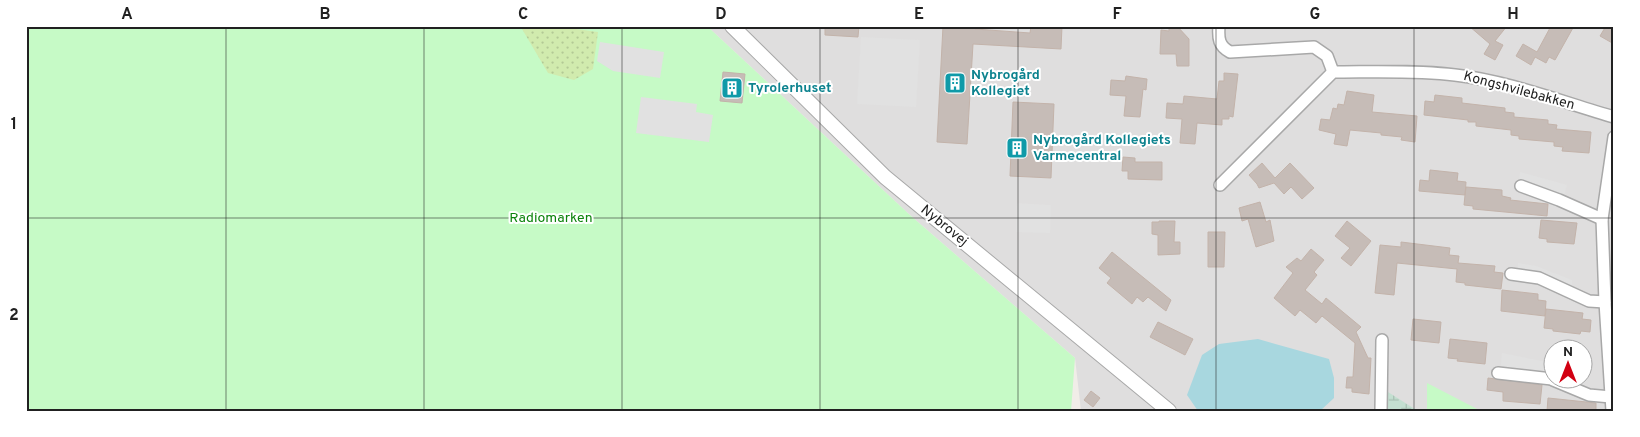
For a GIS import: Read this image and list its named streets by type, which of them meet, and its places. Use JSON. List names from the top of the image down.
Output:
{
  "streets": {
    "street": ["Kongshvilebakken", "Nybrovej"]
  },
  "parks": ["Radiomarken"],
  "places": {
    "building": ["Nybrogård Kollegiet", "Tyrolerhuset", "Nybrogård Kollegiets Varmecentral"]
  },
  "north": "top",
  "grid": {
    "columns": [
      "A",
      "B",
      "C",
      "D",
      "E",
      "F",
      "G",
      "H"
    ],
    "rows": ["1", "2"]
  }
}
